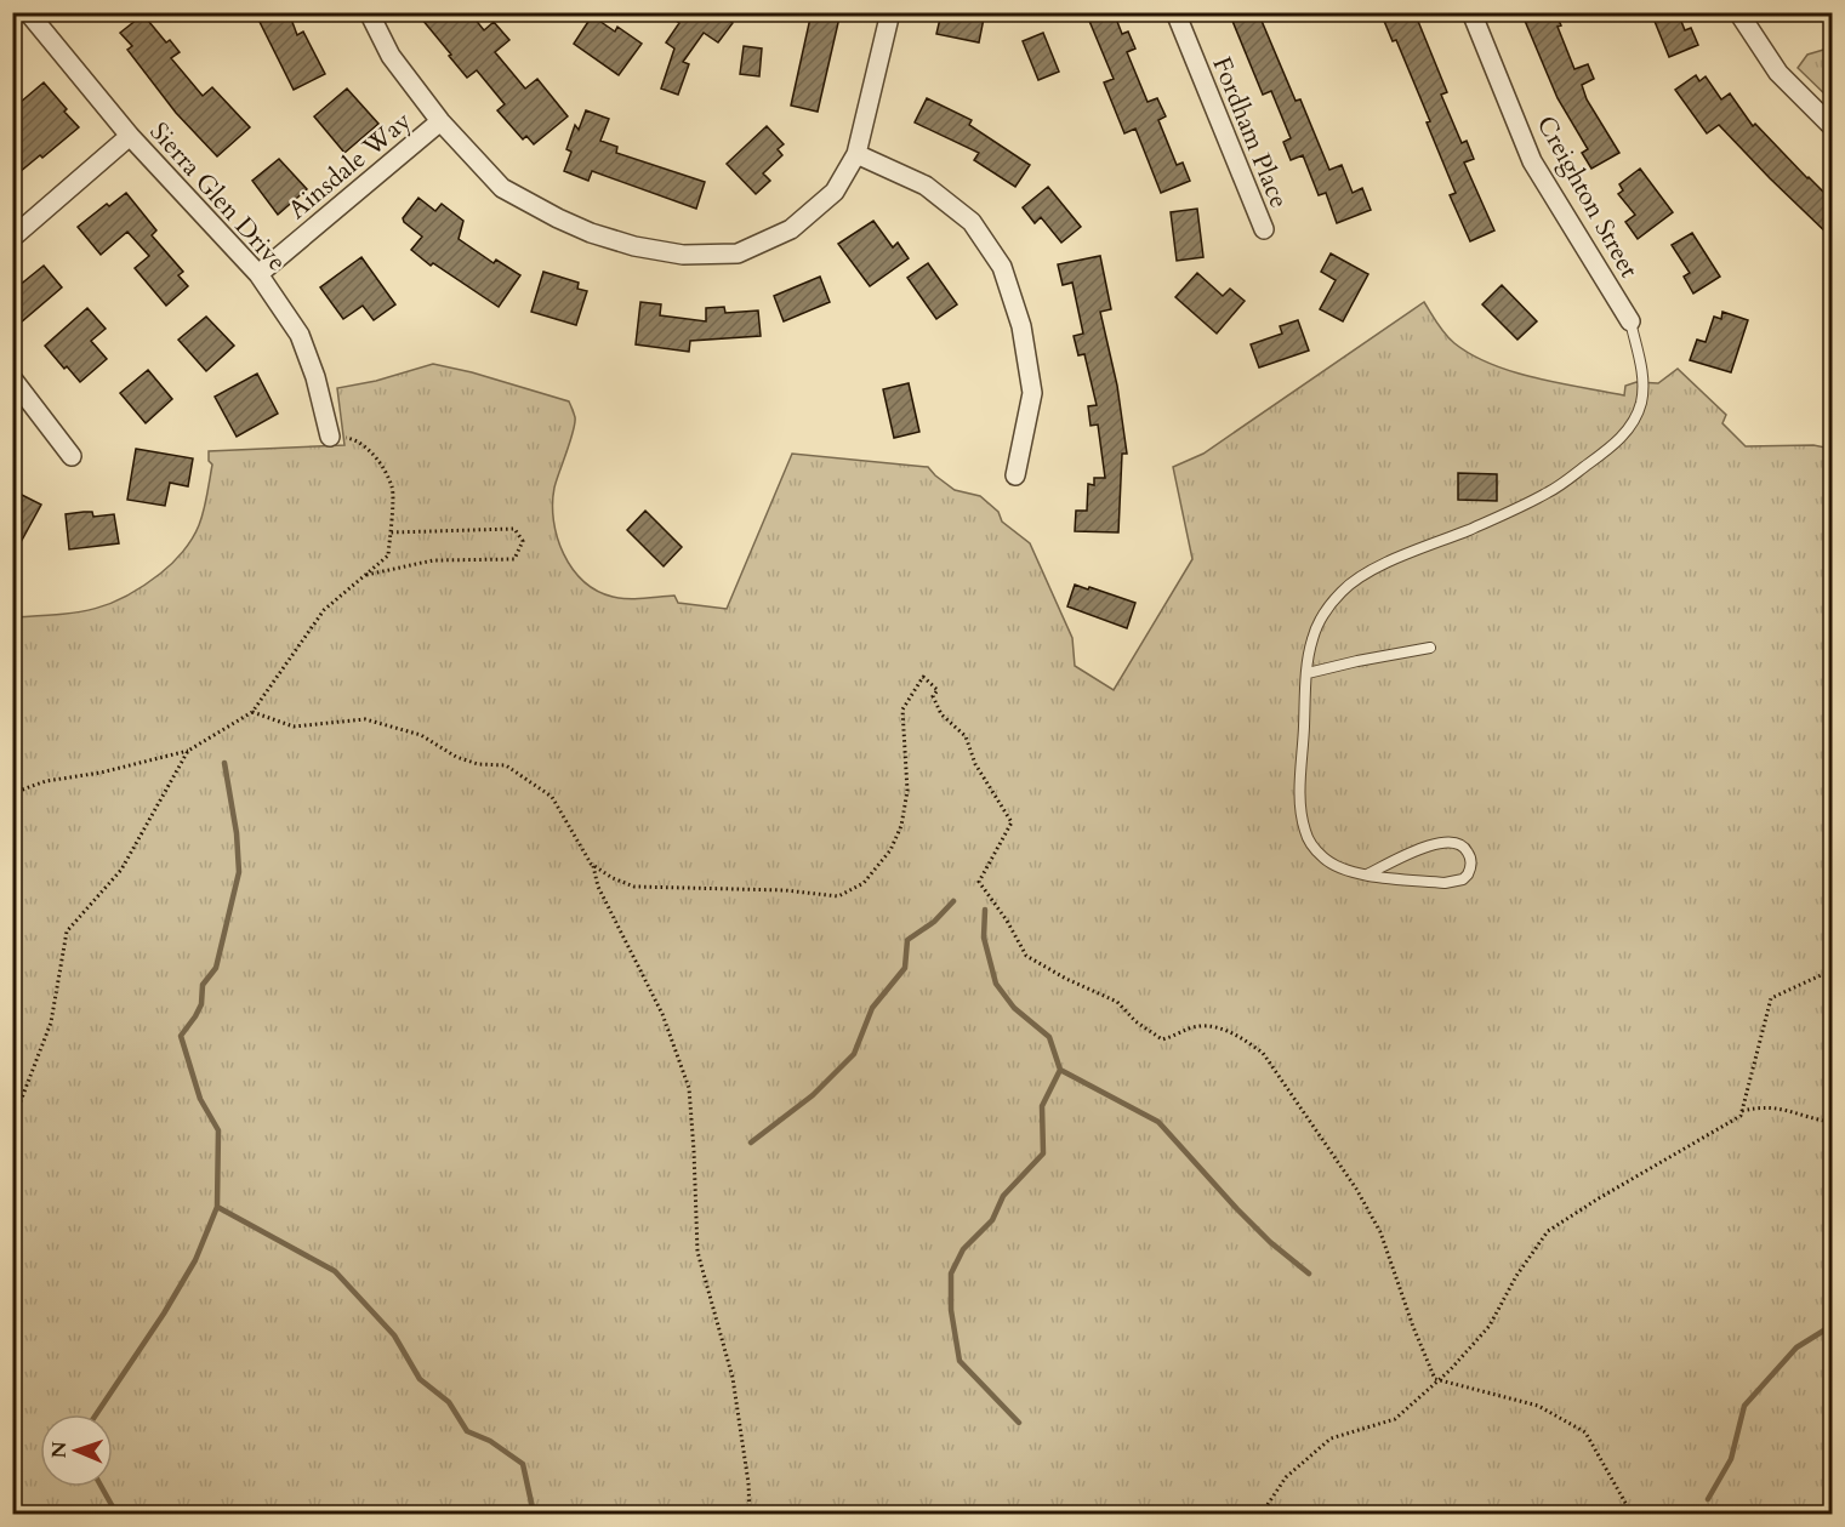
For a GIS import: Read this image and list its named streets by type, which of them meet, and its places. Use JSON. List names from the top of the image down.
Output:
{
  "streets": {
    "street": [
      "Fordham Place",
      "Ainsdale Way",
      "Sierra Glen Drive",
      "Creighton Street"
    ]
  },
  "crossings": [
    ["Ainsdale Way", "Sierra Glen Drive"]
  ],
  "north": "left"
}
